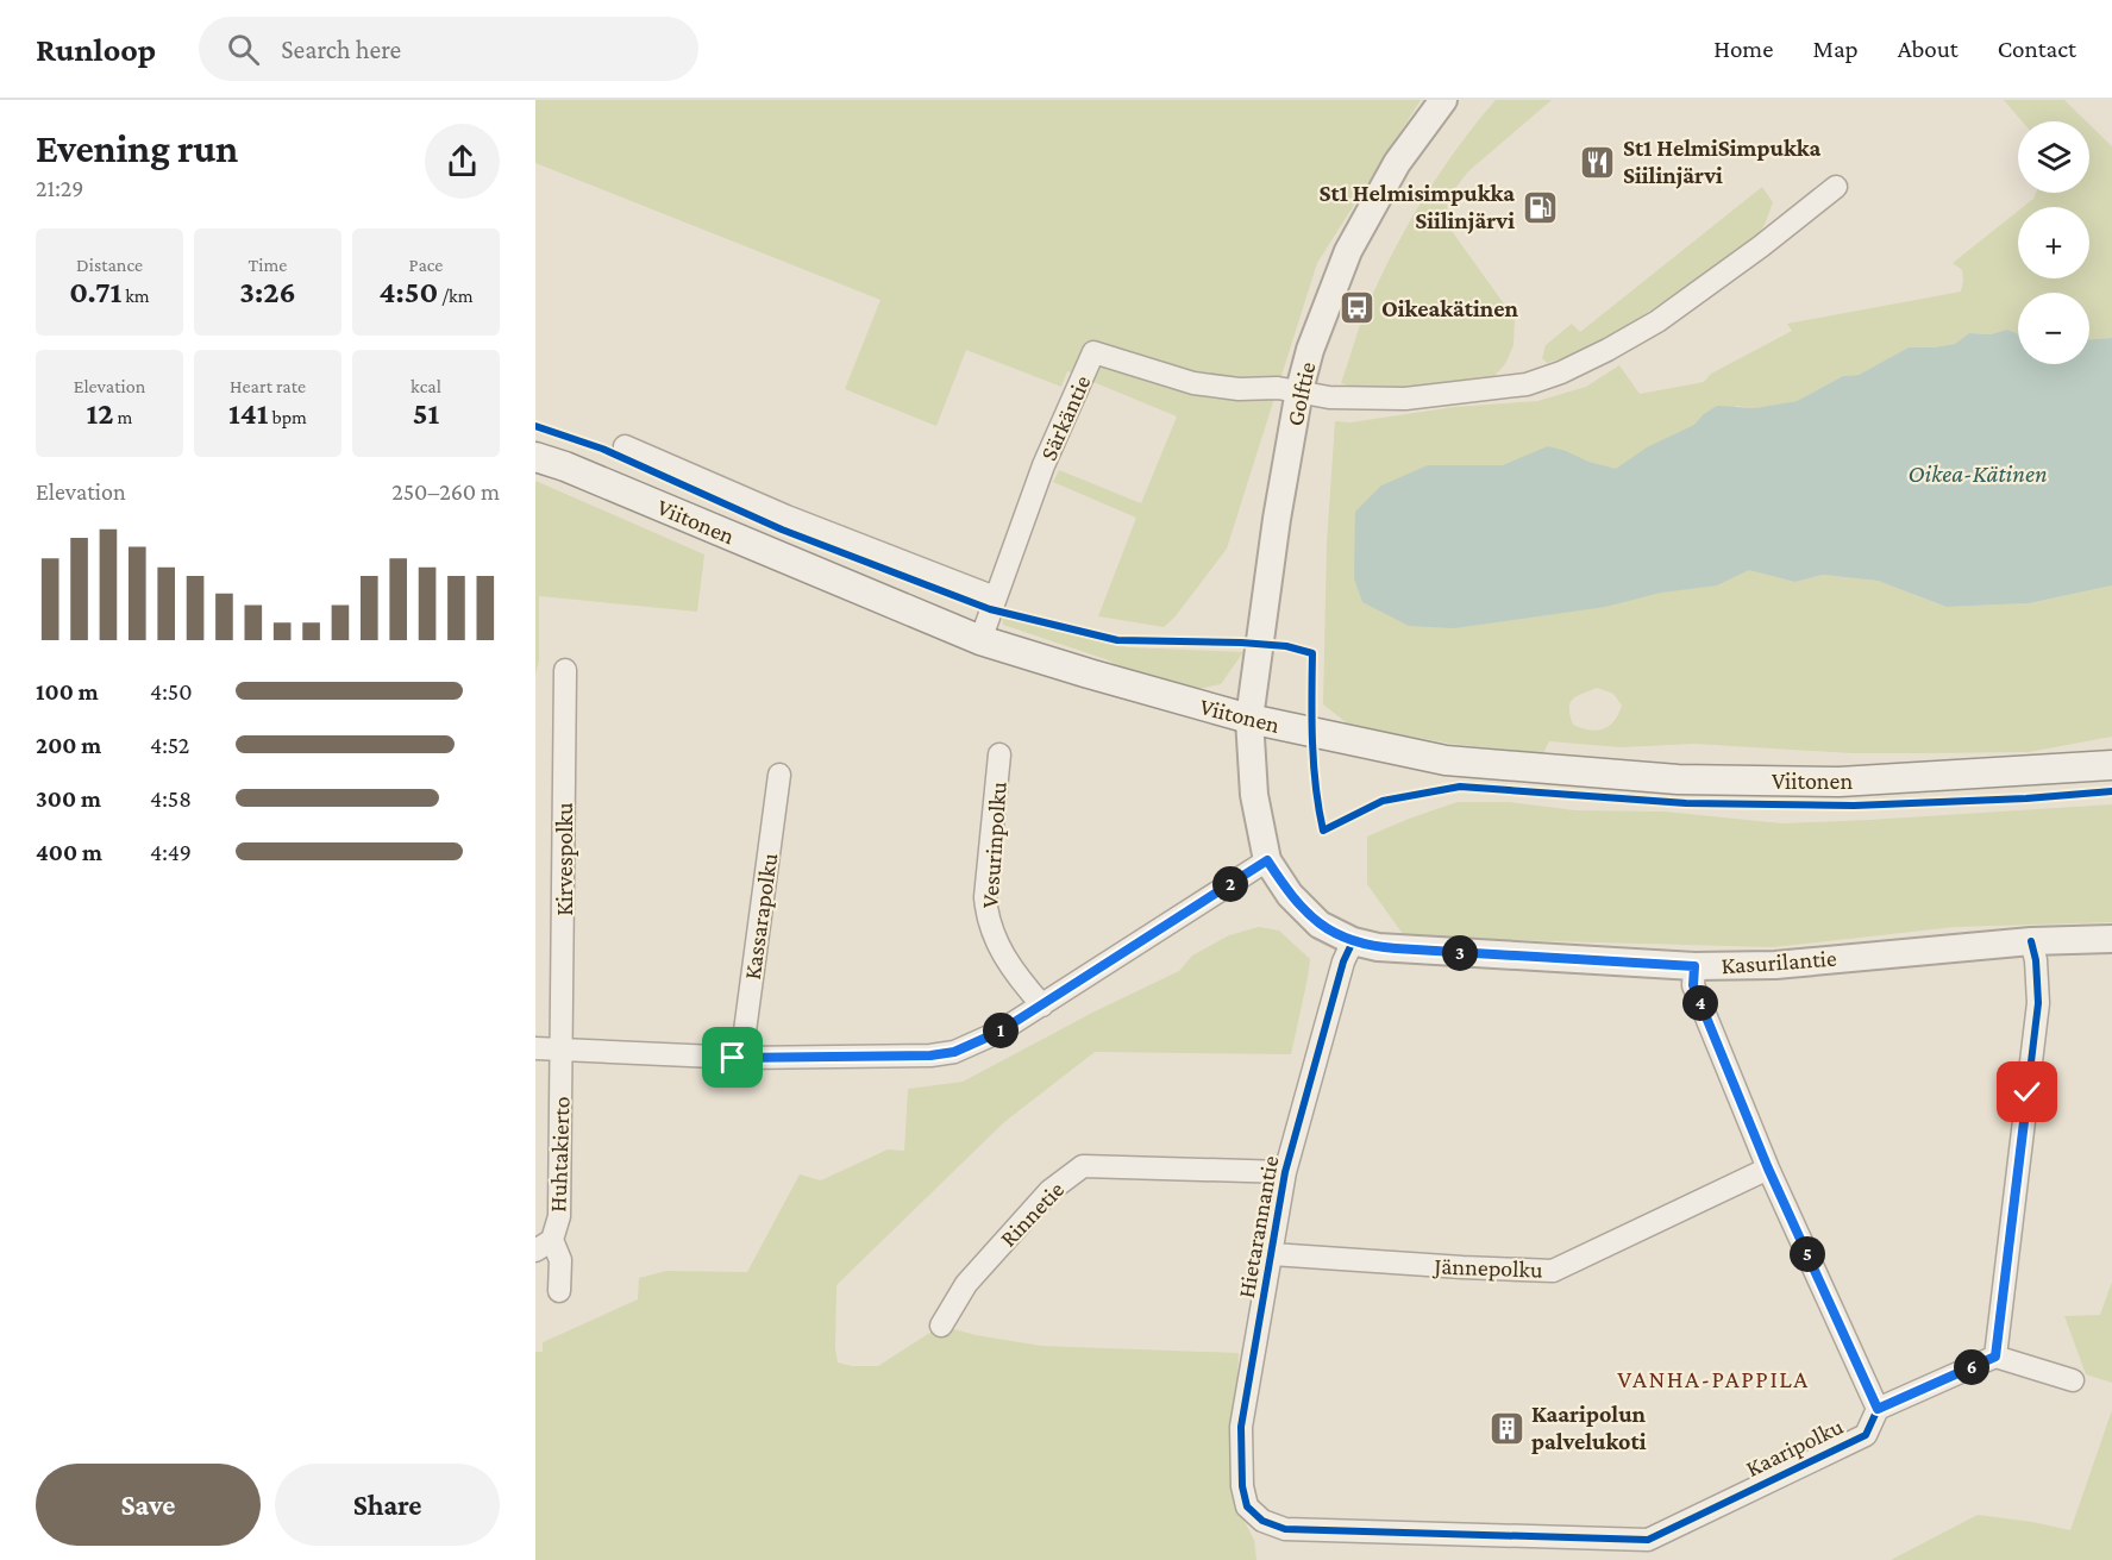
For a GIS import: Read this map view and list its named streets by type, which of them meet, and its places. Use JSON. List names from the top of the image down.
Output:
{
  "streets": {
    "main road": ["Viitonen"],
    "street": [
      "Golftie",
      "Särkäntie",
      "Vesurinpolku",
      "Kirvespolku",
      "Kassarapolku",
      "Kasurilantie",
      "Huhtakierto",
      "Rinnetie",
      "Hietarannantie",
      "Jännepolku",
      "Kaaripolku"
    ]
  },
  "crossings": [
    ["Golftie", "Särkäntie"],
    ["Golftie", "Viitonen"],
    ["Golftie", "Kasurilantie"],
    ["Särkäntie", "Viitonen"],
    ["Viitonen", "Kasurilantie"],
    ["Kirvespolku", "Huhtakierto"],
    ["Kasurilantie", "Hietarannantie"],
    ["Rinnetie", "Hietarannantie"],
    ["Hietarannantie", "Jännepolku"],
    ["Hietarannantie", "Kaaripolku"]
  ],
  "districts": ["VANHA-PAPPILA"],
  "water": ["Oikea-Kätinen"],
  "places": {
    "restaurant": ["St1 HelmiSimpukka Siilinjärvi"],
    "fuel station": ["St1 Helmisimpukka Siilinjärvi"],
    "bus stop": ["Oikeakätinen"],
    "building": ["Kaaripolun palvelukoti"]
  },
  "page": {
    "header": "Runloop",
    "search": "Search here",
    "nav": [
      "Home",
      "Map",
      "About",
      "Contact"
    ],
    "heading": ["Evening run", "21:29"],
    "map_buttons": ["+", "−"],
    "stats": [
      ["Distance", "0.71 km"],
      ["Time", "3:26"],
      ["Pace", "4:50 /km"],
      ["Elevation", "12 m"],
      ["Heart rate", "141 bpm"],
      ["kcal", "51"]
    ],
    "chart": ["Elevation", "250–260 m"],
    "list": [
      {
        "name": "100 m",
        "note": "4:50"
      },
      {
        "name": "200 m",
        "note": "4:52"
      },
      {
        "name": "300 m",
        "note": "4:58"
      },
      {
        "name": "400 m",
        "note": "4:49"
      }
    ],
    "pins": [
      "2",
      "3",
      "4",
      "1",
      "5",
      "6"
    ],
    "buttons": ["Save", "Share"]
  }
}
